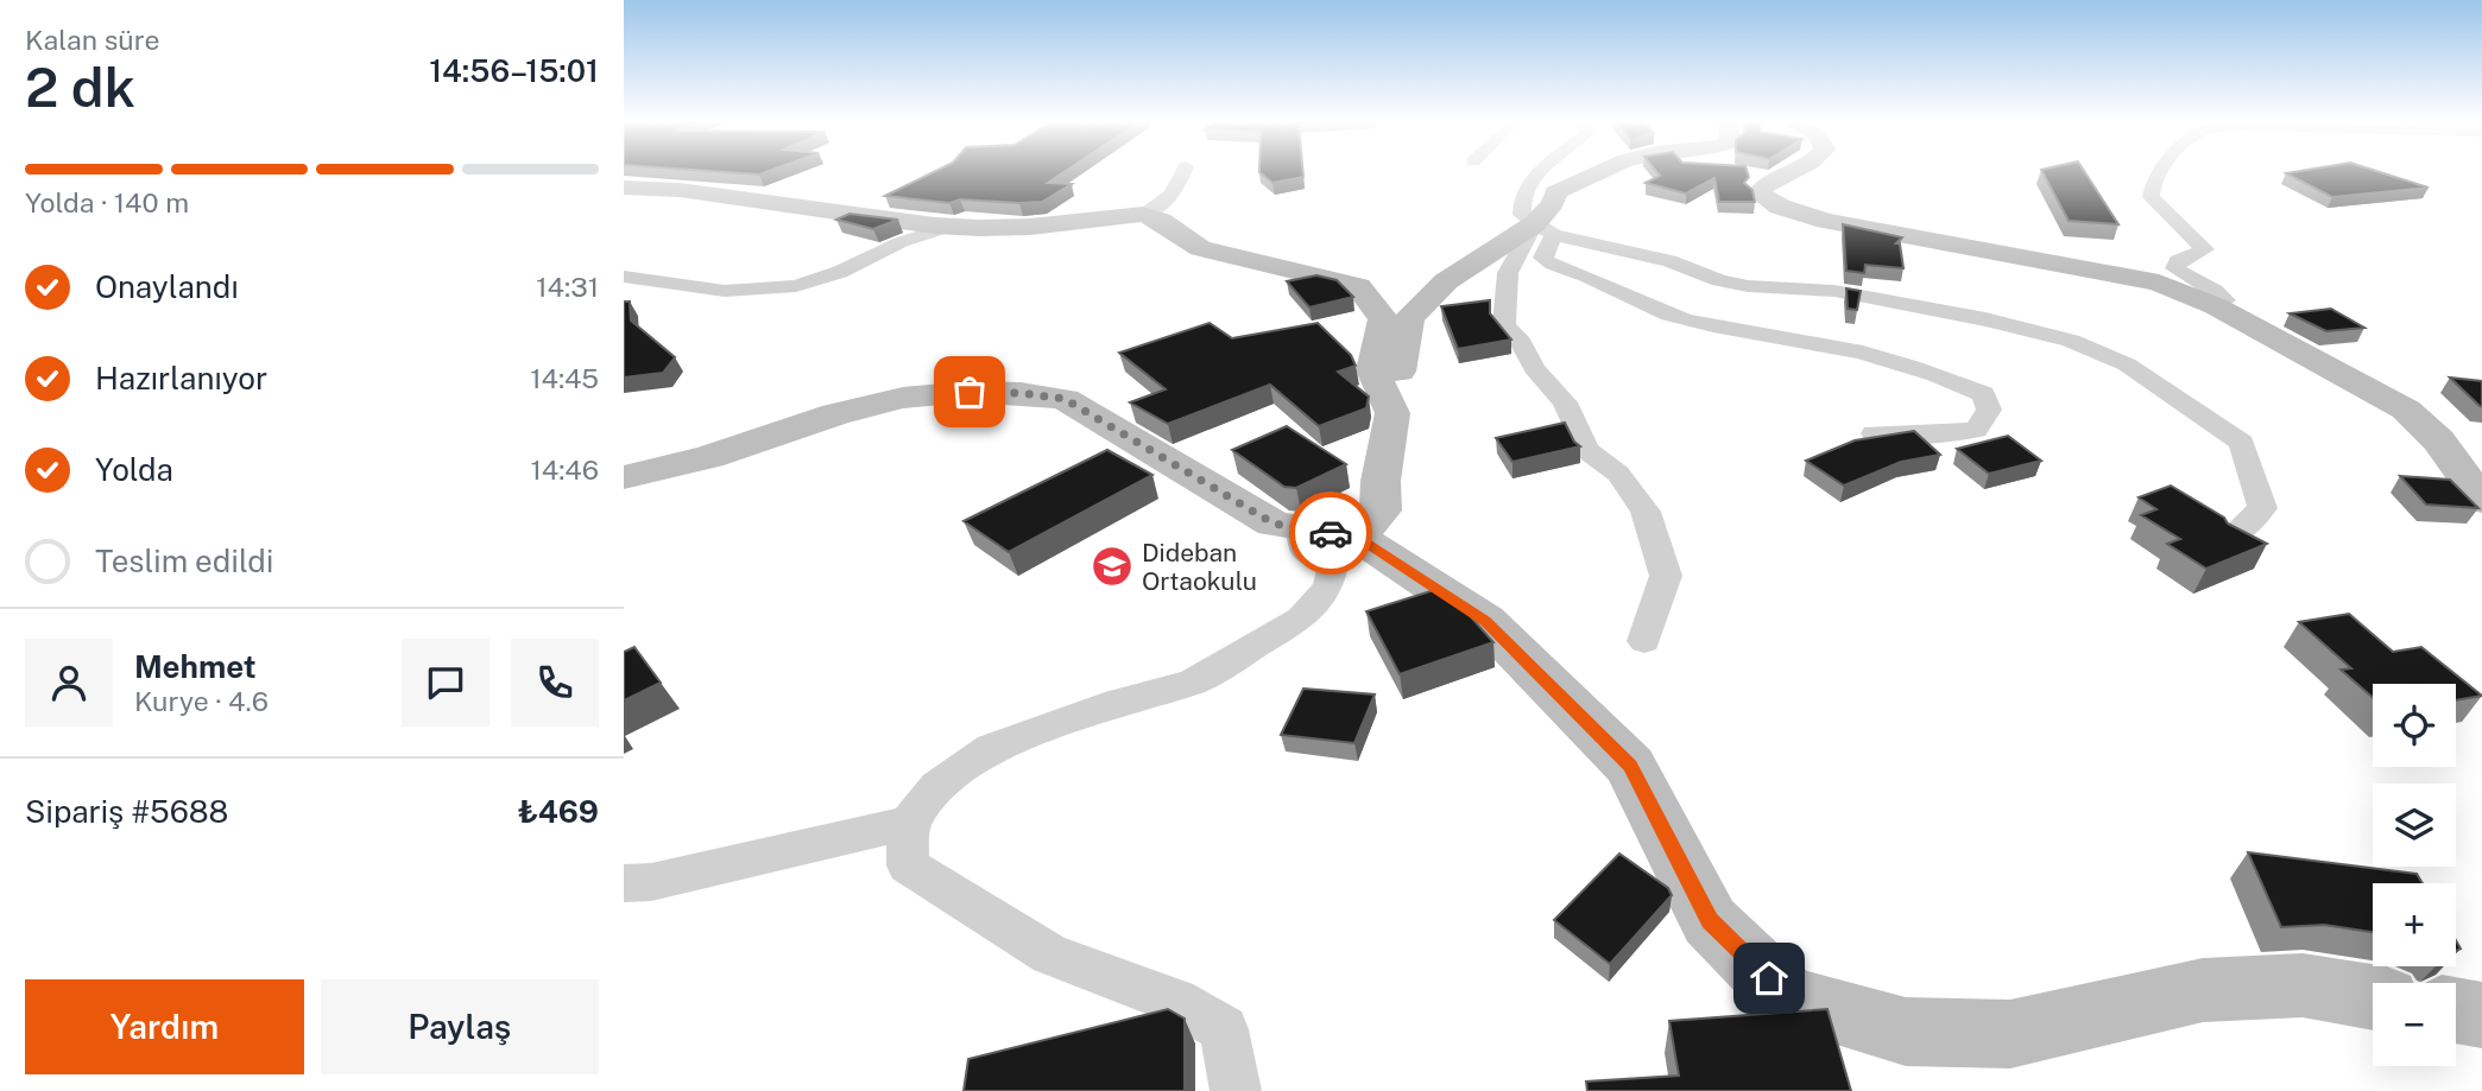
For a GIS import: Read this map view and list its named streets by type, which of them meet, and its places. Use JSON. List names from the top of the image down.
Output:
{
  "places": {
    "school or university": ["Dideban Ortaokulu"]
  },
  "page": {
    "heading": ["2 dk", "Kalan süre", "14:56–15:01"],
    "panel": [
      "Mehmet",
      "Kurye · 4.6",
      "Sipariş #5688",
      "₺469"
    ],
    "bar": "Yolda · 140 m",
    "list": [
      ["Onaylandı", "14:31"],
      ["Hazırlanıyor", "14:45"],
      ["Yolda", "14:46"],
      "Teslim edildi"
    ],
    "map_buttons": ["+", "−"],
    "buttons": ["Yardım", "Paylaş"]
  }
}
